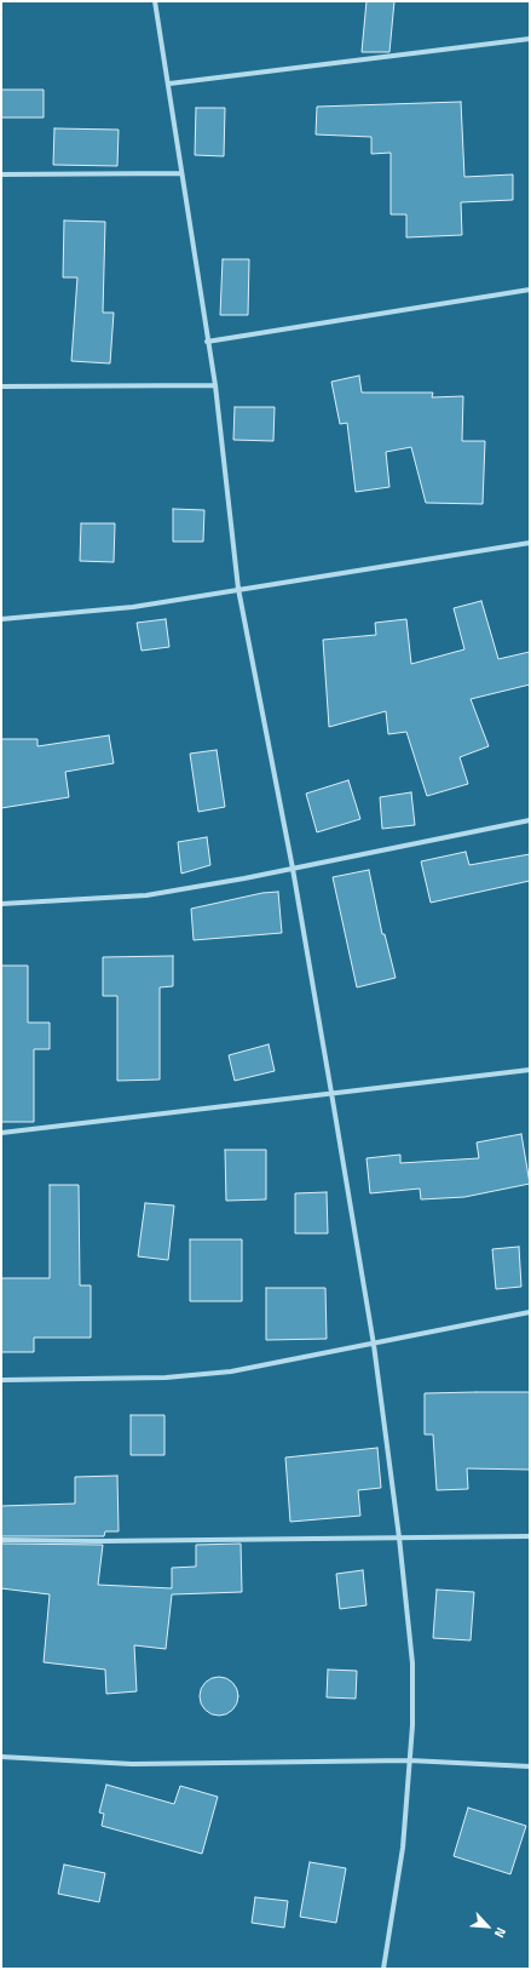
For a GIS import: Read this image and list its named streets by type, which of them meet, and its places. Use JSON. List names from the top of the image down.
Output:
{
  "north": "bottom right"
}
